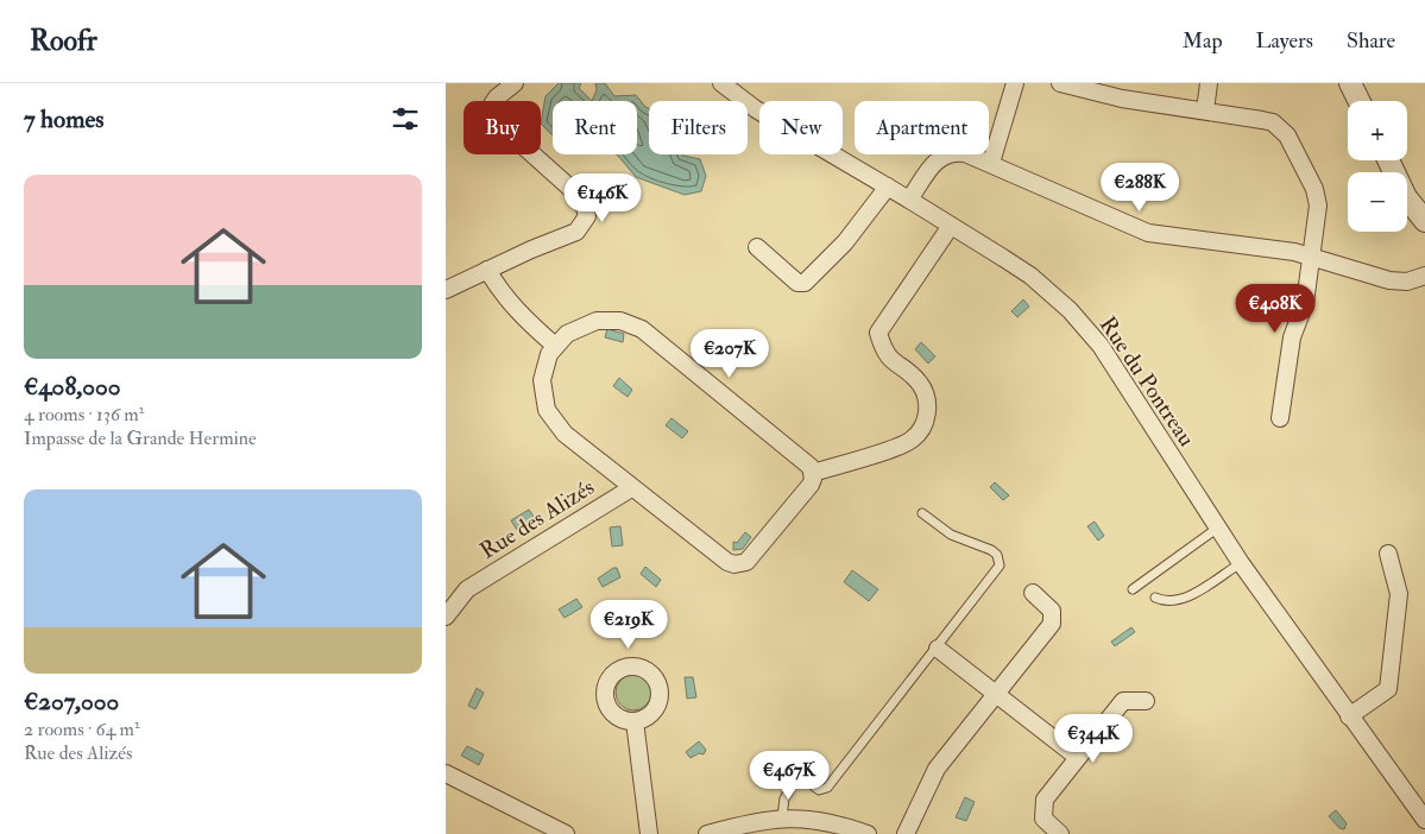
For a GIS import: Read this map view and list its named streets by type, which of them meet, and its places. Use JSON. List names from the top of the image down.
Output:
{
  "streets": {
    "street": ["Rue du Pontreau", "Rue des Alizés"]
  },
  "page": {
    "header": "Roofr",
    "nav": ["Map", "Layers", "Share"],
    "heading": "7 homes",
    "map_buttons": ["+", "−"],
    "chip": [
      "Buy",
      "Rent",
      "Filters",
      "New",
      "Apartment"
    ],
    "list": [
      {
        "name": "€408,000",
        "note": "4 rooms · 136 m² · Impasse de la Grande Hermine"
      },
      {
        "name": "€207,000",
        "note": "2 rooms · 64 m² · Rue des Alizés"
      }
    ],
    "price": [
      "€288K",
      "€146K",
      "€408K",
      "€207K",
      "€219K",
      "€344K",
      "€467K"
    ]
  }
}
